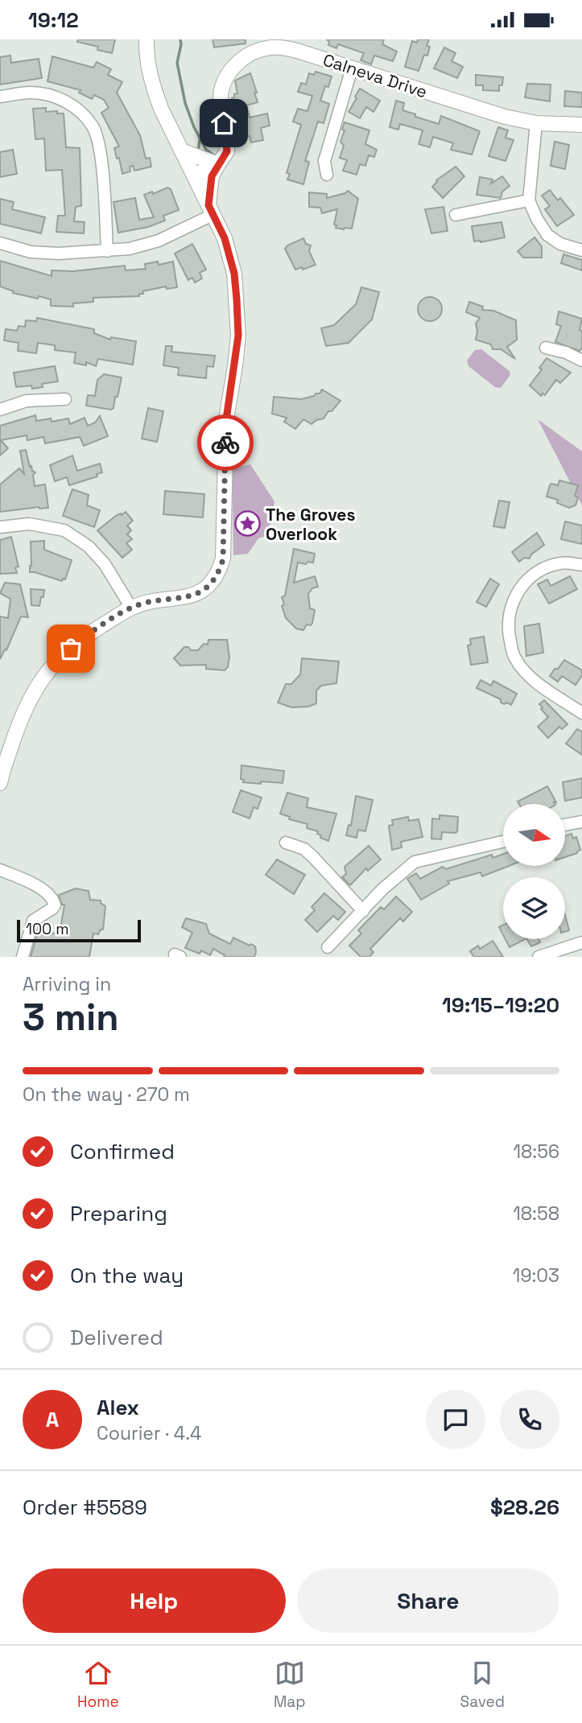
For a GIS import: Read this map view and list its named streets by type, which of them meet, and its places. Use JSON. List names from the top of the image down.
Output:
{
  "streets": {
    "main road": ["Calneva Drive"]
  },
  "places": {
    "place": ["The Groves Overlook"]
  },
  "scale_bar": "100 m",
  "north": "right",
  "page": {
    "status": "19:12",
    "scale": "100 m",
    "heading": ["3 min", "Arriving in", "19:15–19:20"],
    "panel": [
      "Alex",
      "Courier · 4.4",
      "Order #5589",
      "$28.26"
    ],
    "bar": "On the way · 270 m",
    "list": [
      ["Confirmed", "18:56"],
      ["Preparing", "18:58"],
      ["On the way", "19:03"],
      "Delivered"
    ],
    "round": "A",
    "buttons": ["Help", "Share"],
    "tabs": ["Home", "Map", "Saved"]
  }
}
